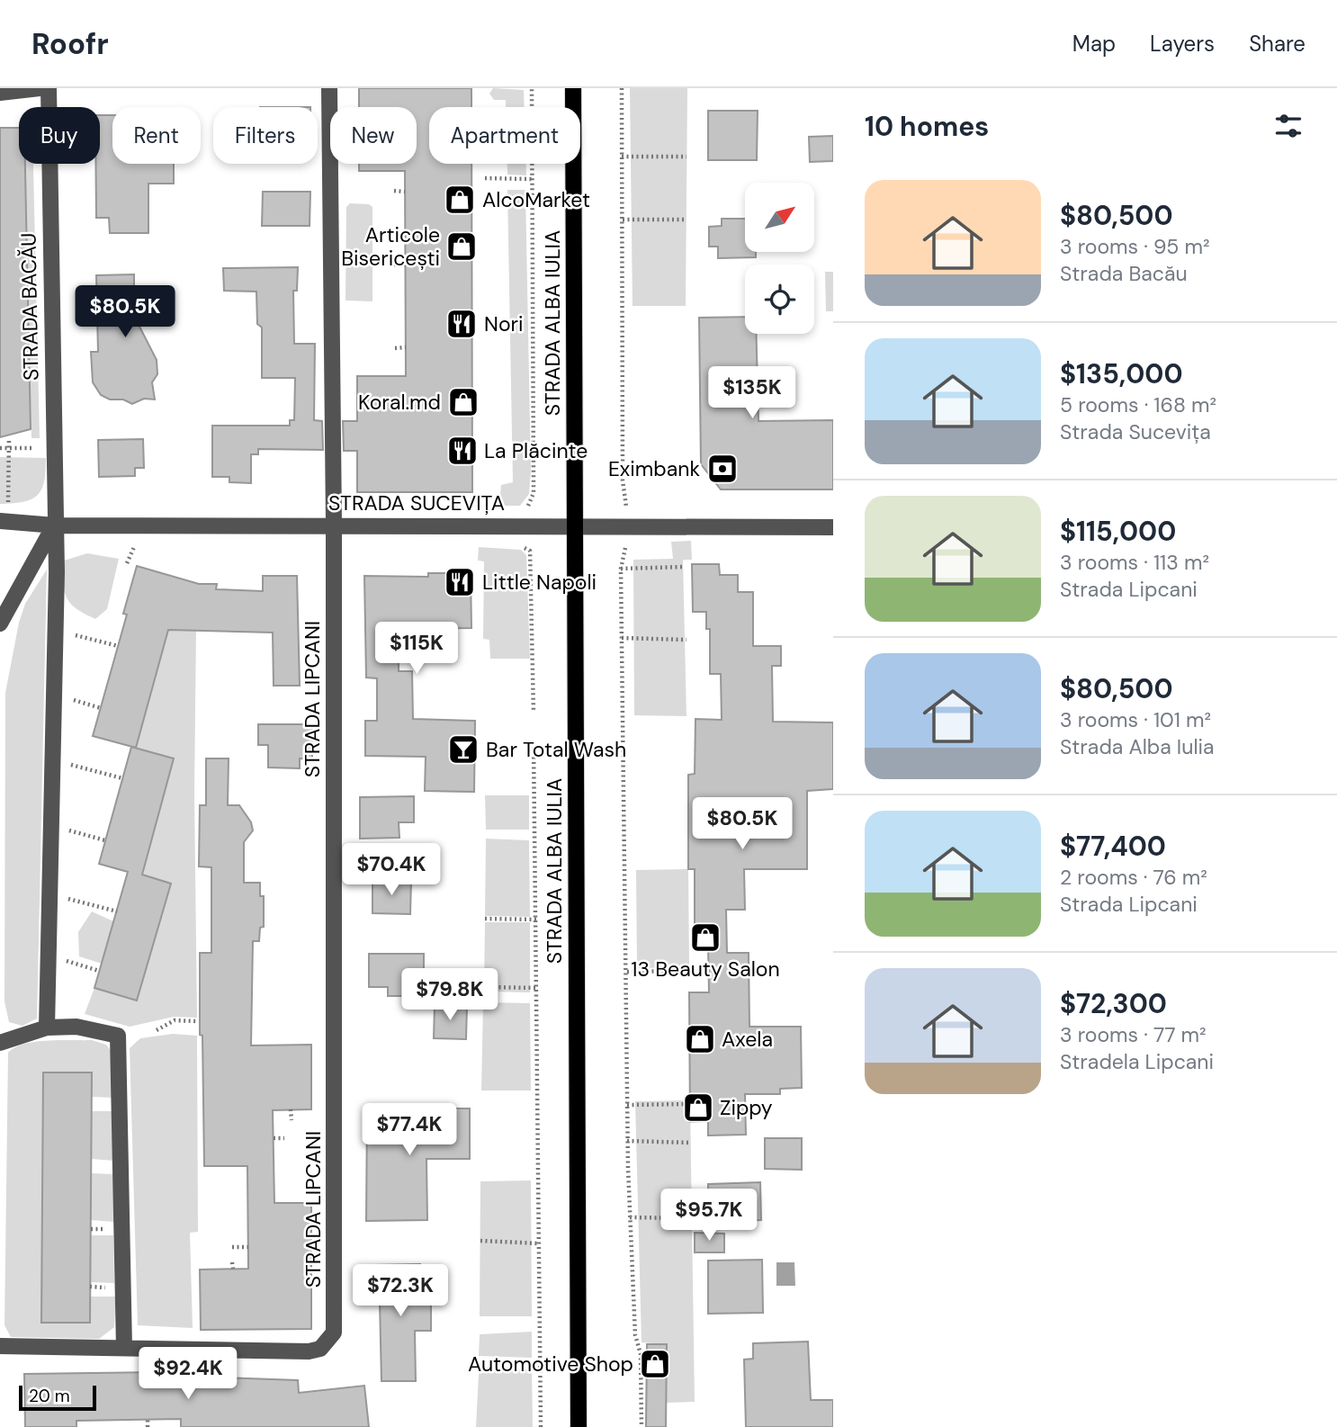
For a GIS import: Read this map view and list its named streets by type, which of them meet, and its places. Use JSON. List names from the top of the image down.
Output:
{
  "streets": {
    "main road": ["STRADA ALBA IULIA"],
    "street": ["STRADA BACĂU", "STRADA SUCEVIȚA", "STRADA LIPCANI"]
  },
  "crossings": [
    ["STRADA BACĂU", "STRADA SUCEVIȚA"],
    ["STRADA ALBA IULIA", "STRADA SUCEVIȚA"],
    ["STRADA SUCEVIȚA", "STRADA LIPCANI"]
  ],
  "places": {
    "shop": [
      "AlcoMarket",
      "Articole Bisericești",
      "Koral.md",
      "13 Beauty Salon",
      "Axela",
      "Zippy",
      "Automotive Shop"
    ],
    "restaurant": ["Nori", "La Plăcinte", "Little Napoli"],
    "bank": ["Eximbank"],
    "bar": ["Bar Total Wash"]
  },
  "scale_bar": "20 m",
  "north": "top right",
  "page": {
    "header": "Roofr",
    "nav": ["Map", "Layers", "Share"],
    "heading": "10 homes",
    "chip": [
      "Buy",
      "Rent",
      "Filters",
      "New",
      "Apartment"
    ],
    "list": [
      {
        "name": "$80,500",
        "note": "3 rooms · 95 m² · Strada Bacău"
      },
      {
        "name": "$135,000",
        "note": "5 rooms · 168 m² · Strada Sucevița"
      },
      {
        "name": "$115,000",
        "note": "3 rooms · 113 m² · Strada Lipcani"
      },
      {
        "name": "$80,500",
        "note": "3 rooms · 101 m² · Strada Alba Iulia"
      },
      {
        "name": "$77,400",
        "note": "2 rooms · 76 m² · Strada Lipcani"
      },
      {
        "name": "$72,300",
        "note": "3 rooms · 77 m² · Stradela Lipcani"
      }
    ],
    "price": [
      "$80.5K",
      "$135K",
      "$115K",
      "$80.5K",
      "$70.4K",
      "$79.8K",
      "$77.4K",
      "$95.7K",
      "$72.3K",
      "$92.4K"
    ],
    "scale": "20 m"
  }
}
